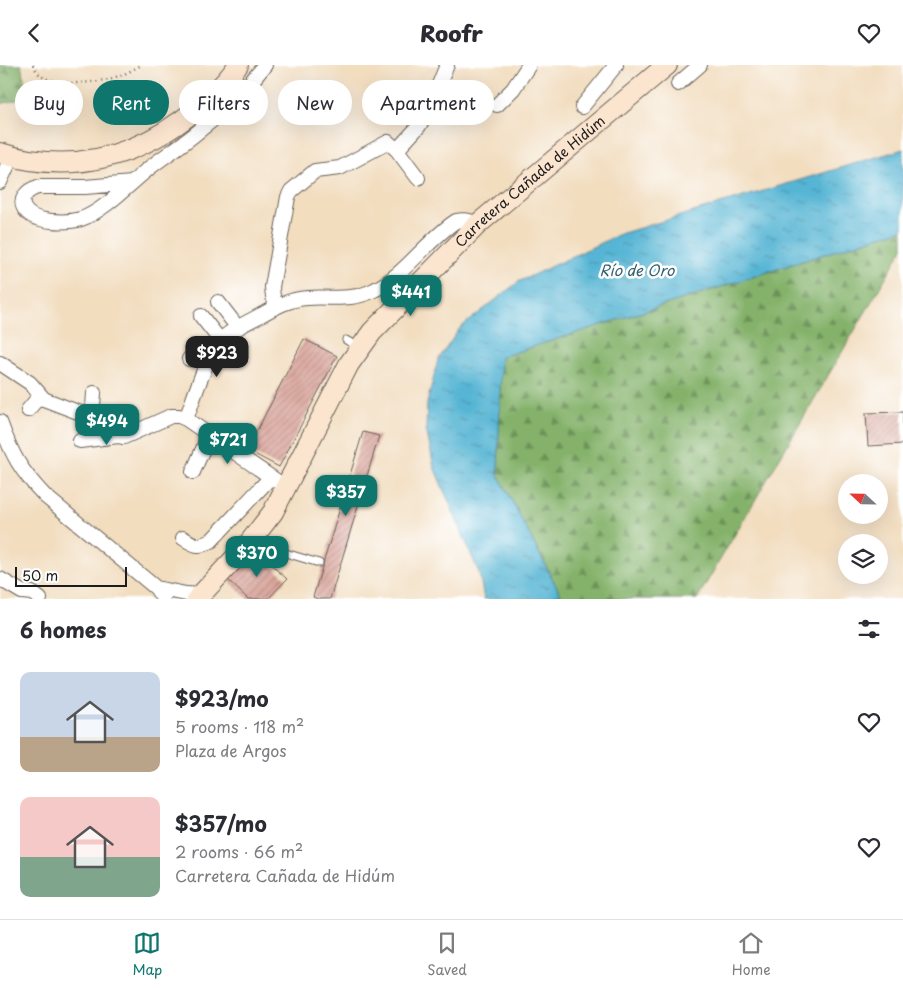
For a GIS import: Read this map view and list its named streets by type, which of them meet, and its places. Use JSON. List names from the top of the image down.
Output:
{
  "streets": {
    "street": ["Carretera Cañada de Hidúm"]
  },
  "water": ["Río de Oro"],
  "scale_bar": "50 m",
  "north": "left",
  "page": {
    "header": "Roofr",
    "chip": [
      "Buy",
      "Rent",
      "Filters",
      "New",
      "Apartment"
    ],
    "price": [
      "$441",
      "$923",
      "$494",
      "$721",
      "$357",
      "$370"
    ],
    "scale": "50 m",
    "heading": "6 homes",
    "list": [
      {
        "name": "$923/mo",
        "note": "5 rooms · 118 m² · Plaza de Argos"
      },
      {
        "name": "$357/mo",
        "note": "2 rooms · 66 m² · Carretera Cañada de Hidúm"
      }
    ],
    "tabs": ["Map", "Saved", "Home"]
  }
}
